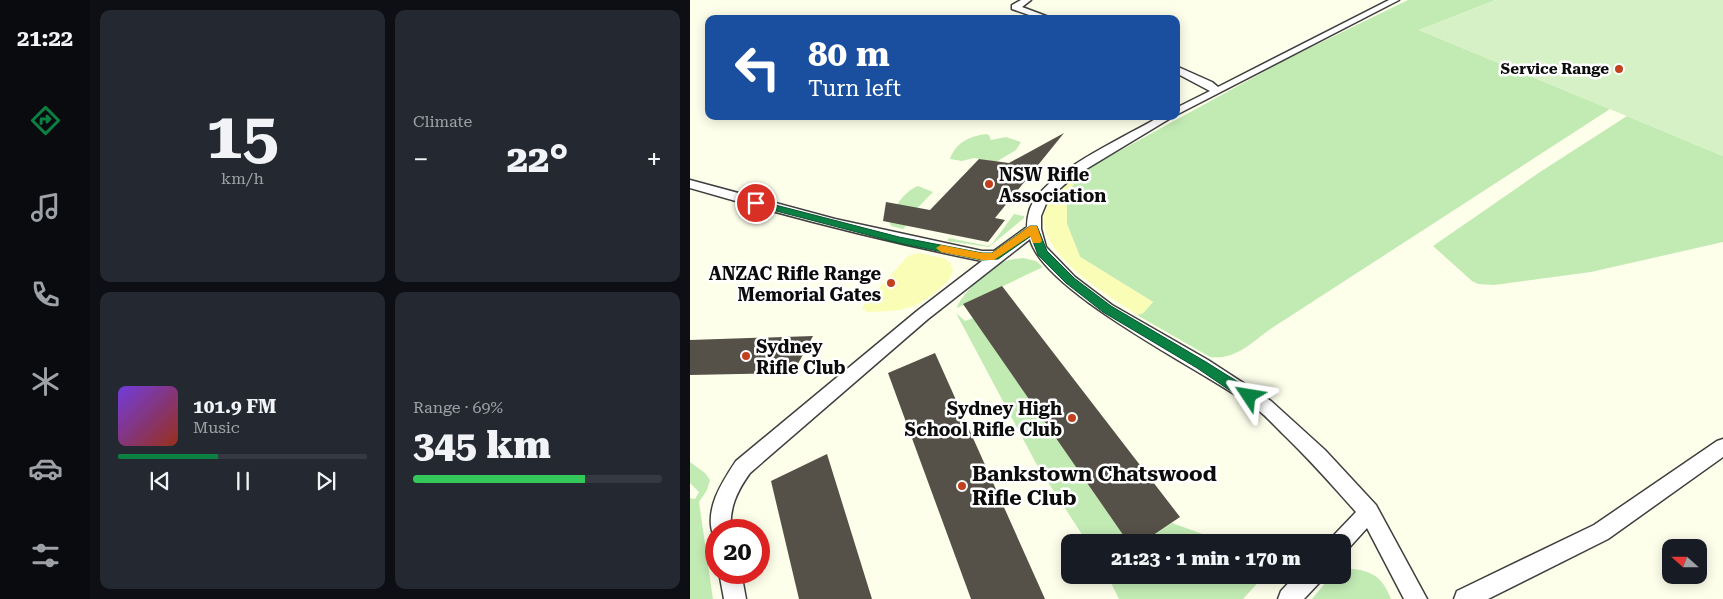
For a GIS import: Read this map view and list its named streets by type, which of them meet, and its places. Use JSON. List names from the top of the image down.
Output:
{
  "places": [
    "Service Range",
    "NSW Rifle Association",
    "ANZAC Rifle Range Memorial Gates",
    "Sydney Rifle Club",
    "Sydney High School Rifle Club",
    "Bankstown Chatswood Rifle Club"
  ],
  "north": "left",
  "page": {
    "tabs": "21:22",
    "tile": [
      ["15", "km/h"],
      "Climate",
      ["Range · 69%", "345 km"]
    ],
    "turn": ["80 m", "Turn left"],
    "heat": ["−", "22°", "+"],
    "song": ["101.9 FM", "Music"],
    "limit": "20",
    "trip": "21:23 · 1 min · 170 m"
  }
}
